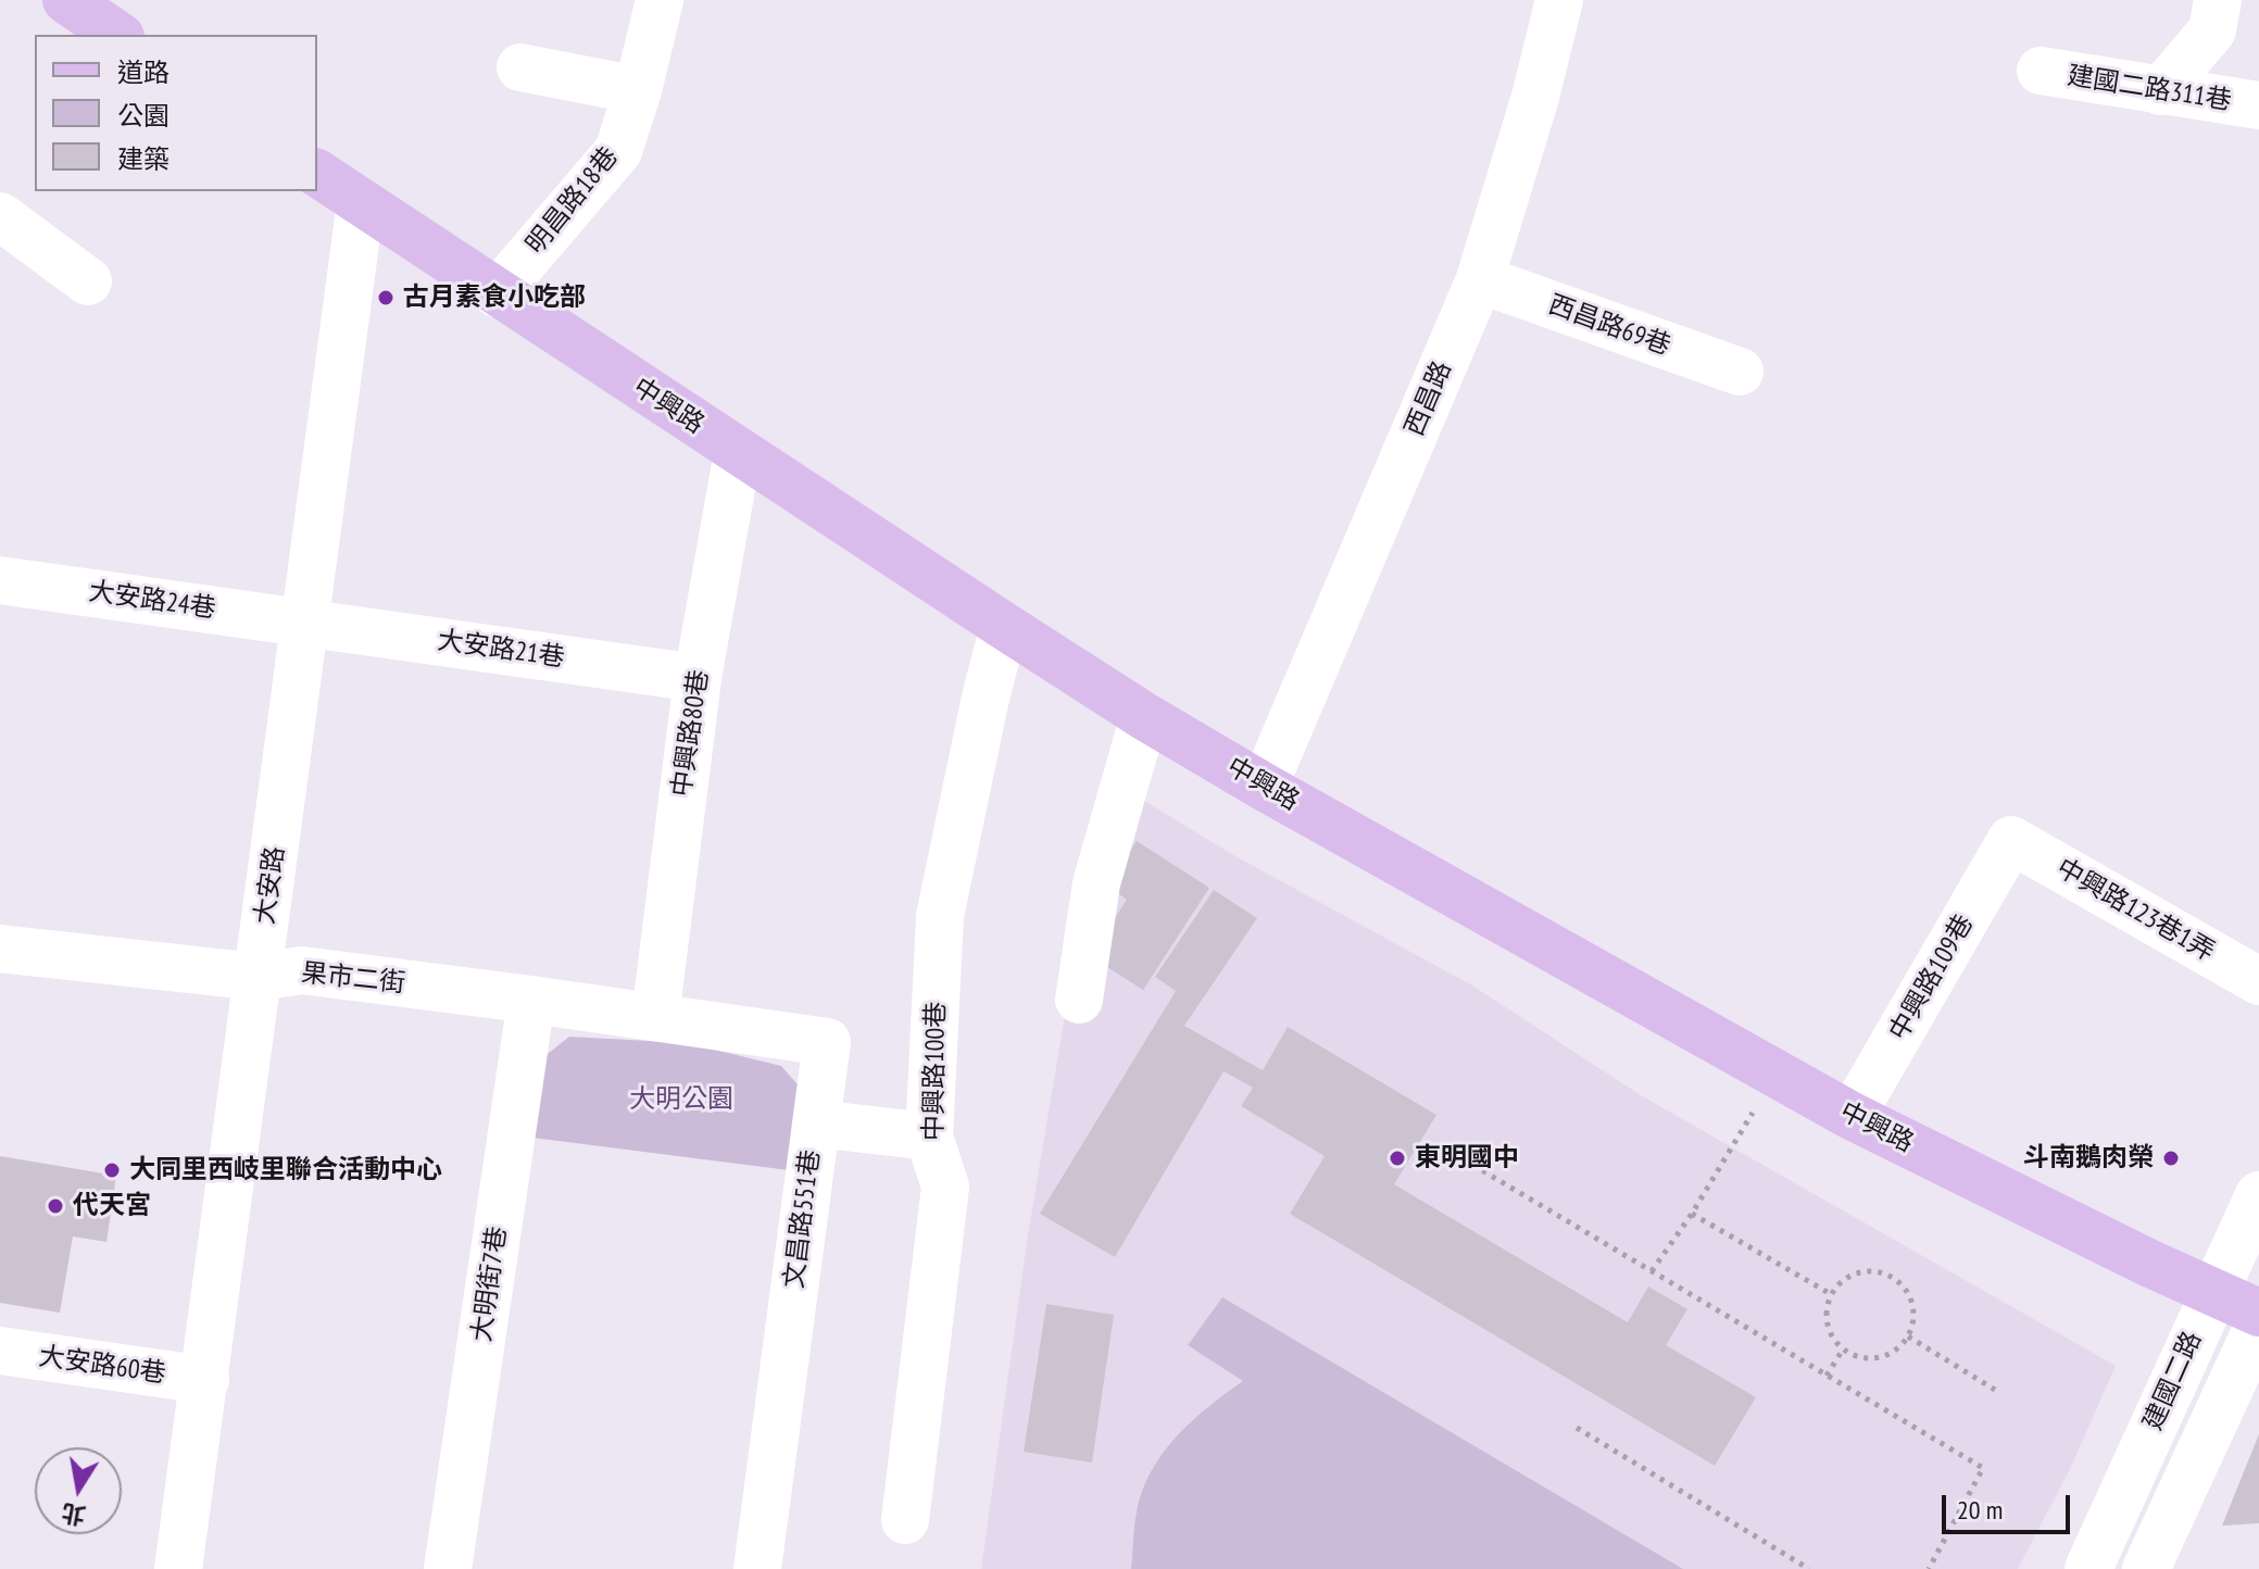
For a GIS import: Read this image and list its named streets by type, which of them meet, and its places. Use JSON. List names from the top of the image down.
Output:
{
  "streets": {
    "main road": ["中興路"],
    "street": [
      "建國二路311巷",
      "明昌路18巷",
      "西昌路69巷",
      "西昌路",
      "大安路24巷",
      "大安路21巷",
      "中興路80巷",
      "大安路",
      "中興路123巷1弄",
      "中興路109巷",
      "果市二街",
      "中興路100巷",
      "文昌路551巷",
      "大明街7巷",
      "大安路60巷",
      "建國二路"
    ]
  },
  "crossings": [
    ["明昌路18巷", "中興路"],
    ["西昌路69巷", "西昌路"],
    ["西昌路", "中興路"],
    ["中興路", "中興路80巷"],
    ["中興路", "大安路"],
    ["中興路", "中興路109巷"],
    ["中興路", "中興路100巷"],
    ["中興路", "建國二路"],
    ["大安路24巷", "大安路21巷"],
    ["大安路24巷", "大安路"],
    ["大安路21巷", "中興路80巷"],
    ["大安路21巷", "大安路"],
    ["中興路80巷", "果市二街"],
    ["中興路80巷", "文昌路551巷"],
    ["大安路", "果市二街"],
    ["大安路", "大安路60巷"],
    ["中興路123巷1弄", "中興路109巷"],
    ["果市二街", "文昌路551巷"],
    ["果市二街", "大明街7巷"]
  ],
  "parks": ["大明公園"],
  "places": [
    "古月素食小吃部",
    "東明國中",
    "斗南鵝肉榮",
    "大同里西岐里聯合活動中心",
    "代天宮"
  ],
  "legend": ["道路", "公園", "建築"],
  "scale_bar": "20 m",
  "north": "bottom"
}
